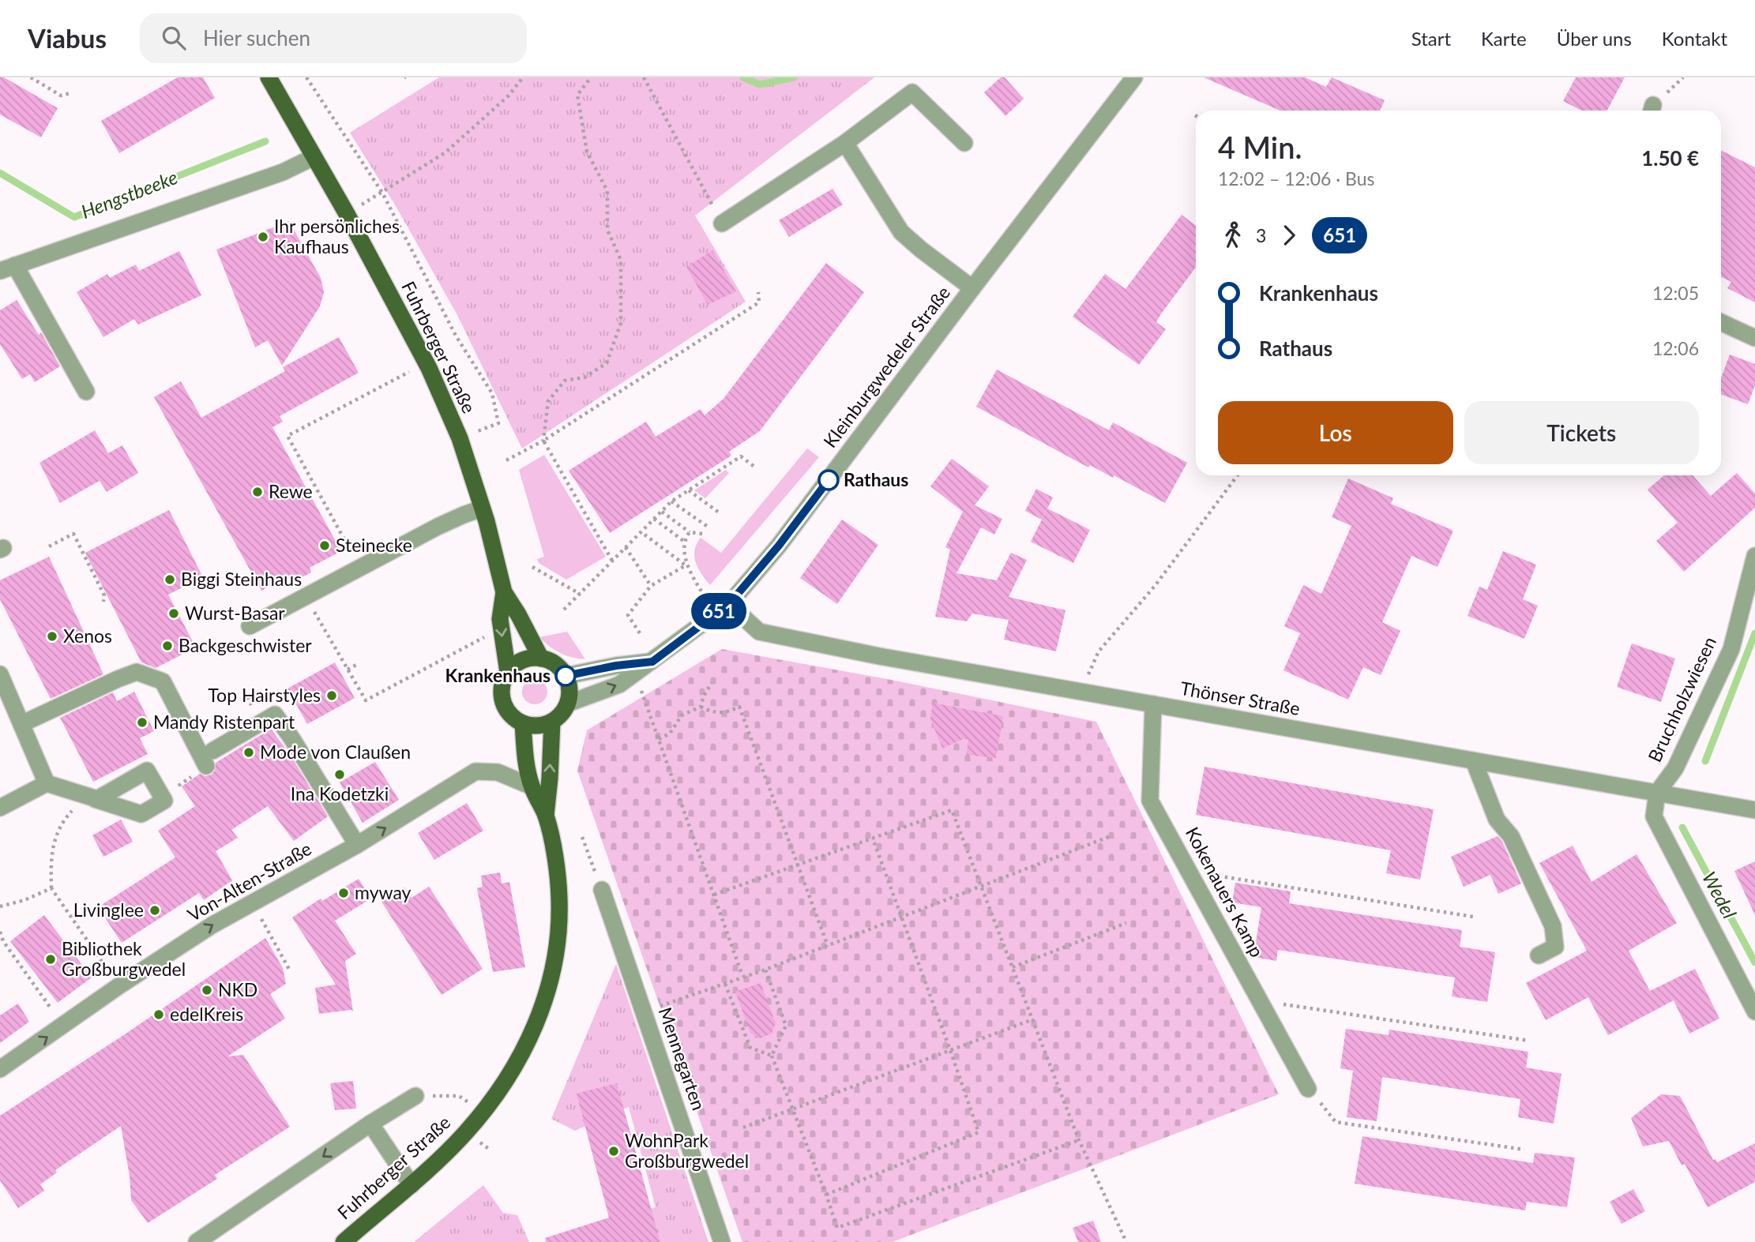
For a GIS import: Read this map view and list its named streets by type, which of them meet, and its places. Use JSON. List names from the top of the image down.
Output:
{
  "streets": {
    "main road": ["Fuhrberger Straße"],
    "street": [
      "Kleinburgwedeler Straße",
      "Thönser Straße",
      "Bruchholzwiesen",
      "Von-Alten-Straße",
      "Kokenauers Kamp",
      "Mennegarten"
    ]
  },
  "crossings": [
    ["Fuhrberger Straße", "Kleinburgwedeler Straße"],
    ["Fuhrberger Straße", "Von-Alten-Straße"],
    ["Kleinburgwedeler Straße", "Thönser Straße"],
    ["Thönser Straße", "Bruchholzwiesen"],
    ["Thönser Straße", "Kokenauers Kamp"]
  ],
  "one_way": ["Von-Alten-Straße"],
  "water": ["Hengstbeeke", "Wedel"],
  "places": [
    "Ihr persönliches Kaufhaus",
    "Rathaus",
    "Rewe",
    "Steinecke",
    "Biggi Steinhaus",
    "Wurst-Basar",
    "Xenos",
    "Backgeschwister",
    "Krankenhaus",
    "Top Hairstyles",
    "Mandy Ristenpart",
    "Mode von Claußen",
    "Ina Kodetzki",
    "myway",
    "Livinglee",
    "Bibliothek Großburgwedel",
    "NKD",
    "edelKreis",
    "WohnPark Großburgwedel"
  ],
  "lines": ["bus line 651"],
  "page": {
    "header": "Viabus",
    "search": "Hier suchen",
    "nav": [
      "Start",
      "Karte",
      "Über uns",
      "Kontakt"
    ],
    "on_map": "651",
    "heading": ["4 Min.", "12:02 – 12:06 · Bus", "1.50 €"],
    "legs": ["3", "651"],
    "list": [
      {
        "name": "Krankenhaus",
        "value": "12:05"
      },
      {
        "name": "Rathaus",
        "value": "12:06"
      }
    ],
    "buttons": ["Los", "Tickets"]
  }
}
